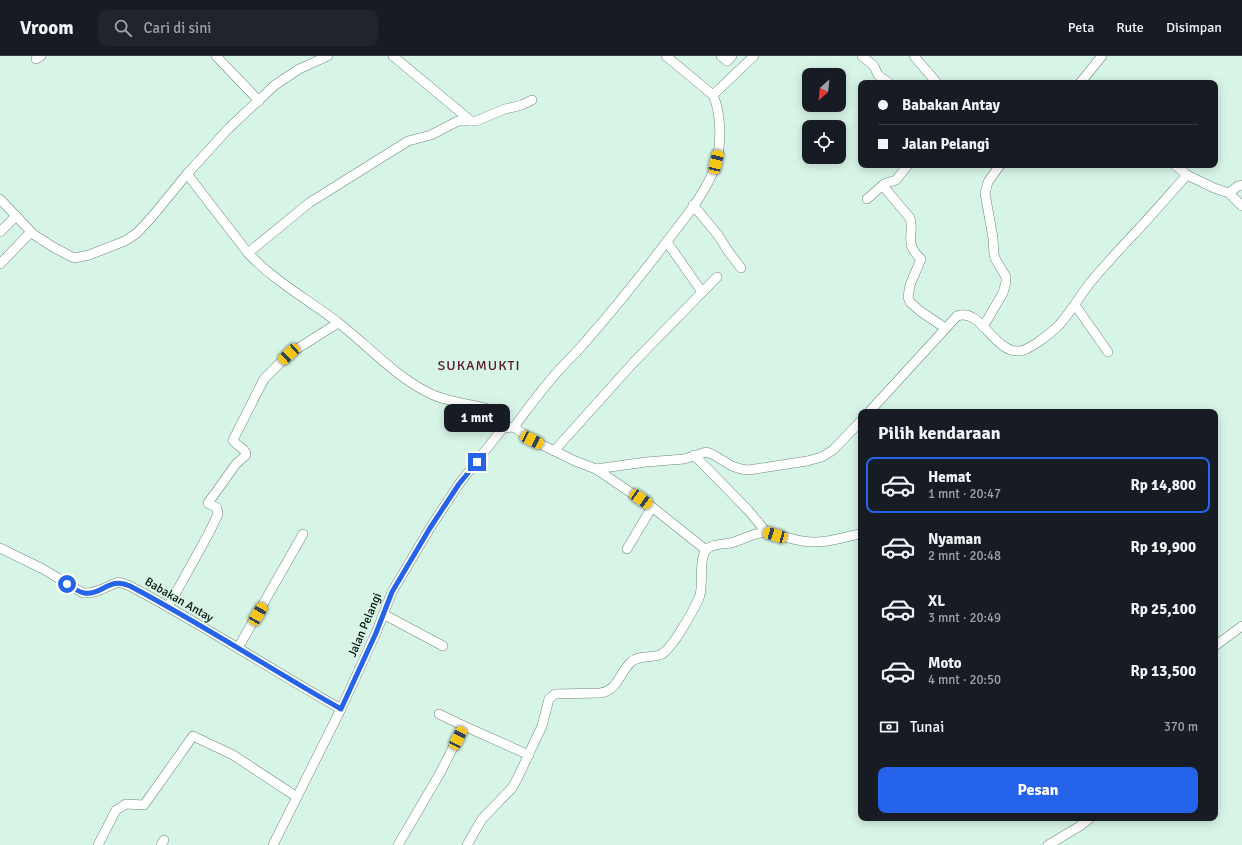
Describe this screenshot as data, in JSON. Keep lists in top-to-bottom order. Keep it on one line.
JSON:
{"streets":{"street":["Babakan Antay","Jalan Pelangi"]},"crossings":[["Babakan Antay","Jalan Pelangi"]],"districts":["SUKAMUKTI"],"north":"bottom left","page":{"header":"Vroom","search":"Cari di sini","nav":["Peta","Rute","Disimpan"],"banner":["Babakan Antay","Jalan Pelangi"],"bubble":"1 mnt","heading":"Pilih kendaraan","list":[{"name":"Hemat","note":"1 mnt · 20:47","value":"Rp 14,800"},{"name":"Nyaman","note":"2 mnt · 20:48","value":"Rp 19,900"},{"name":"XL","note":"3 mnt · 20:49","value":"Rp 25,100"},{"name":"Moto","note":"4 mnt · 20:50","value":"Rp 13,500"}],"pay":["Tunai","370 m"],"buttons":"Pesan"}}
